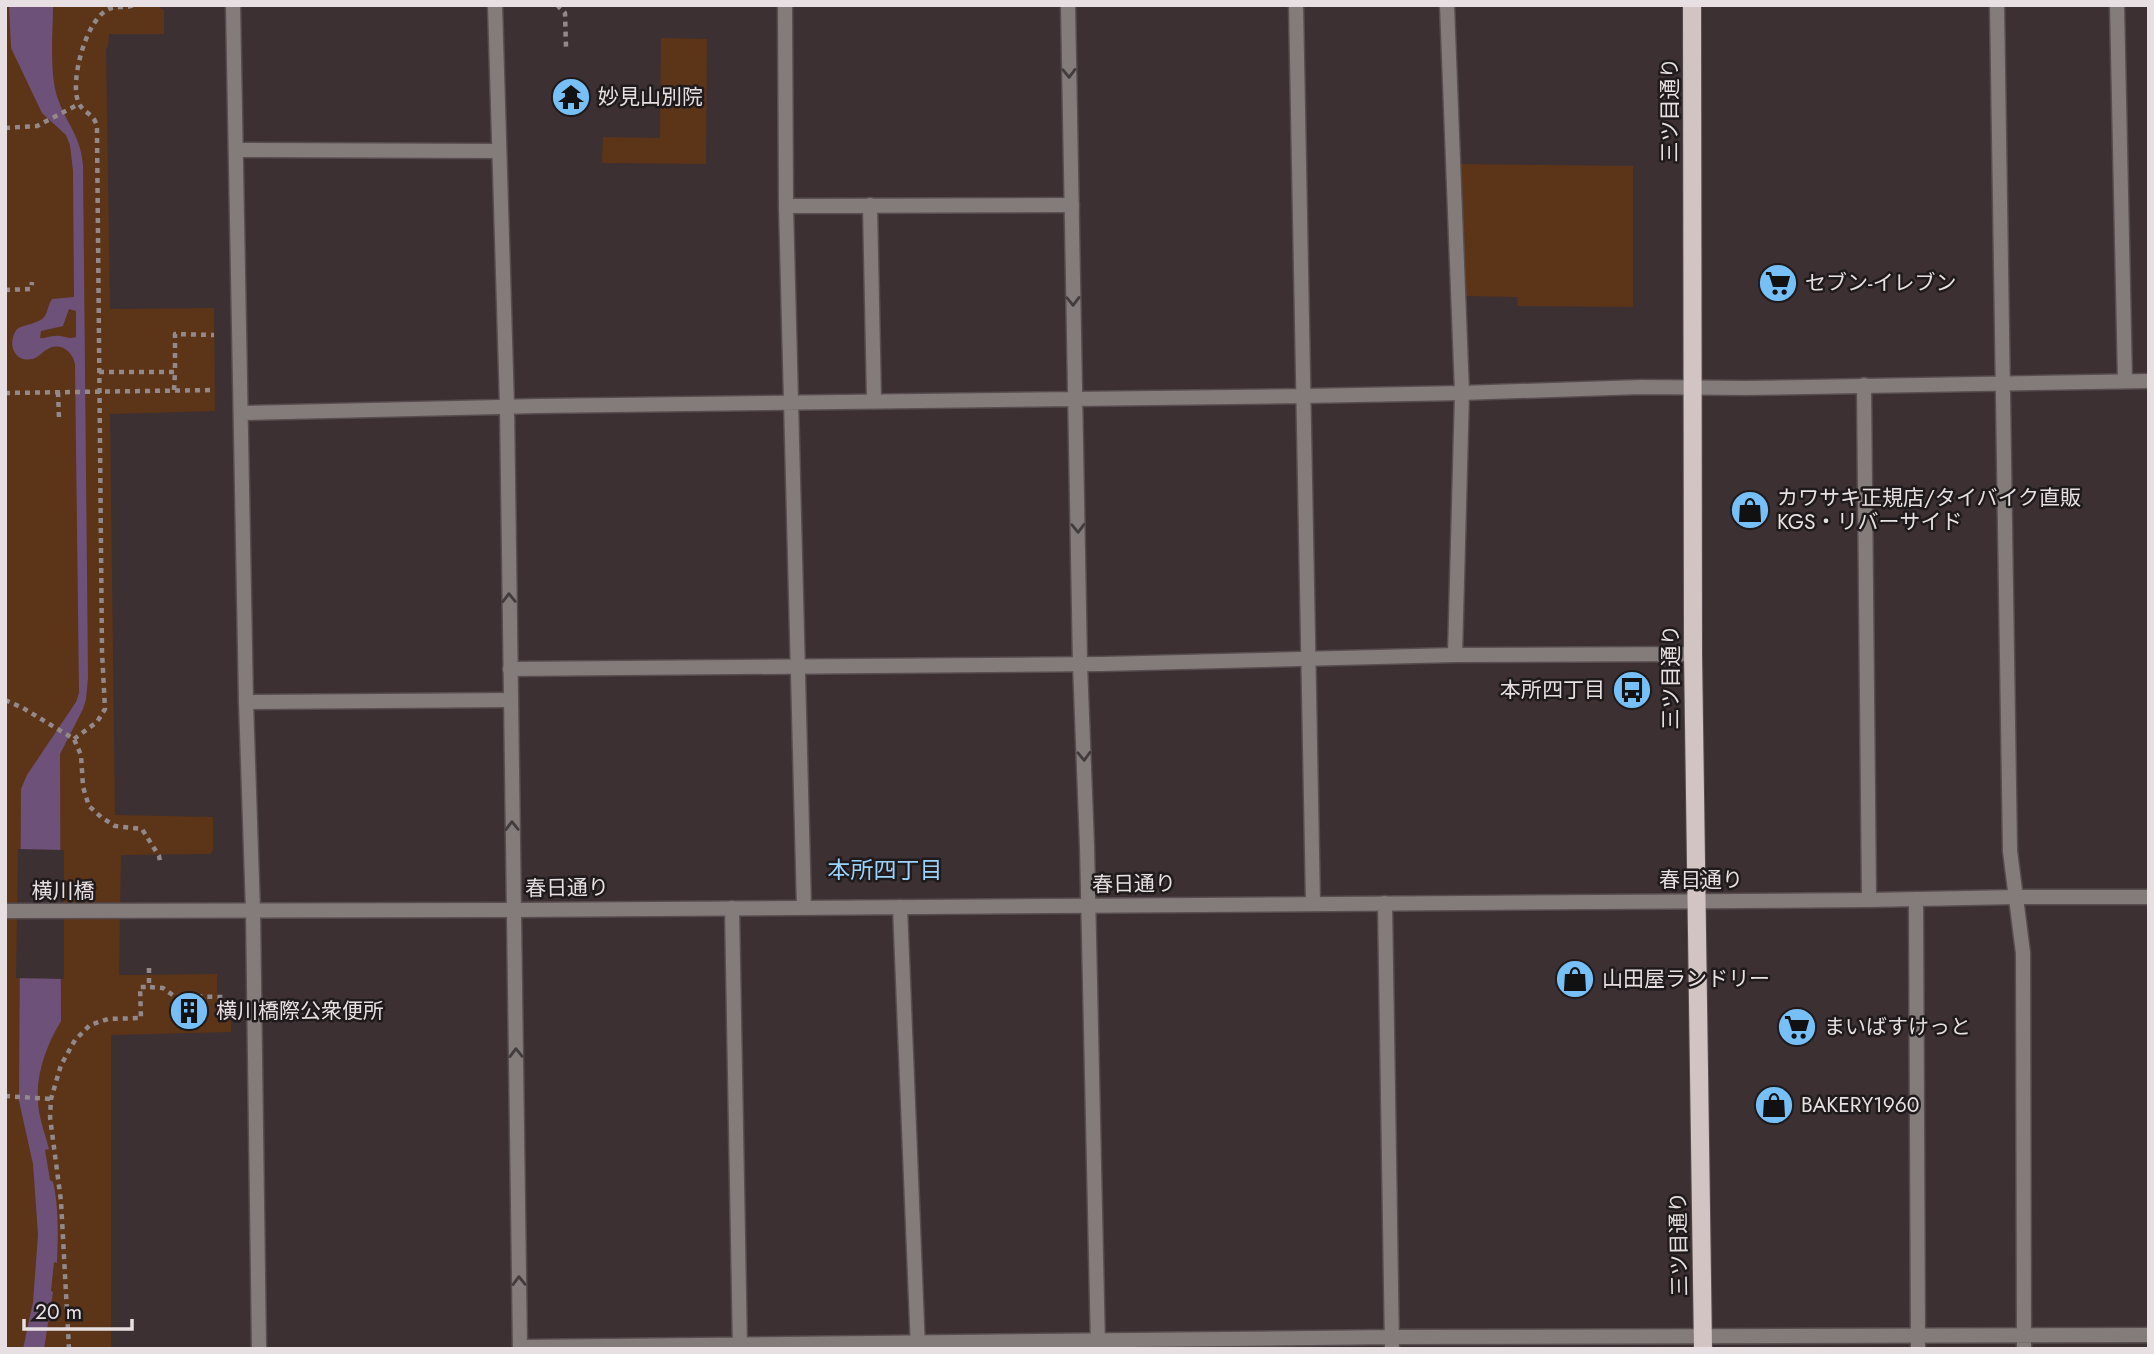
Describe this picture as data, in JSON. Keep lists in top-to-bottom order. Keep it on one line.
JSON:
{"streets":{"main road":["三ツ目通り"],"street":["春日通り","横川橋"]},"crossings":[["三ツ目通り","春日通り"],["春日通り","横川橋"]],"districts":["本所四丁目"],"places":{"temple":["妙見山別院"],"supermarket":["セブン-イレブン","まいばすけっと"],"shop":["カワサキ正規店/タイバイク直販 KGS・リバーサイド","山田屋ランドリー","BAKERY1960"],"bus stop":["本所四丁目"],"building":["横川橋際公衆便所"]},"scale_bar":"20 m"}
